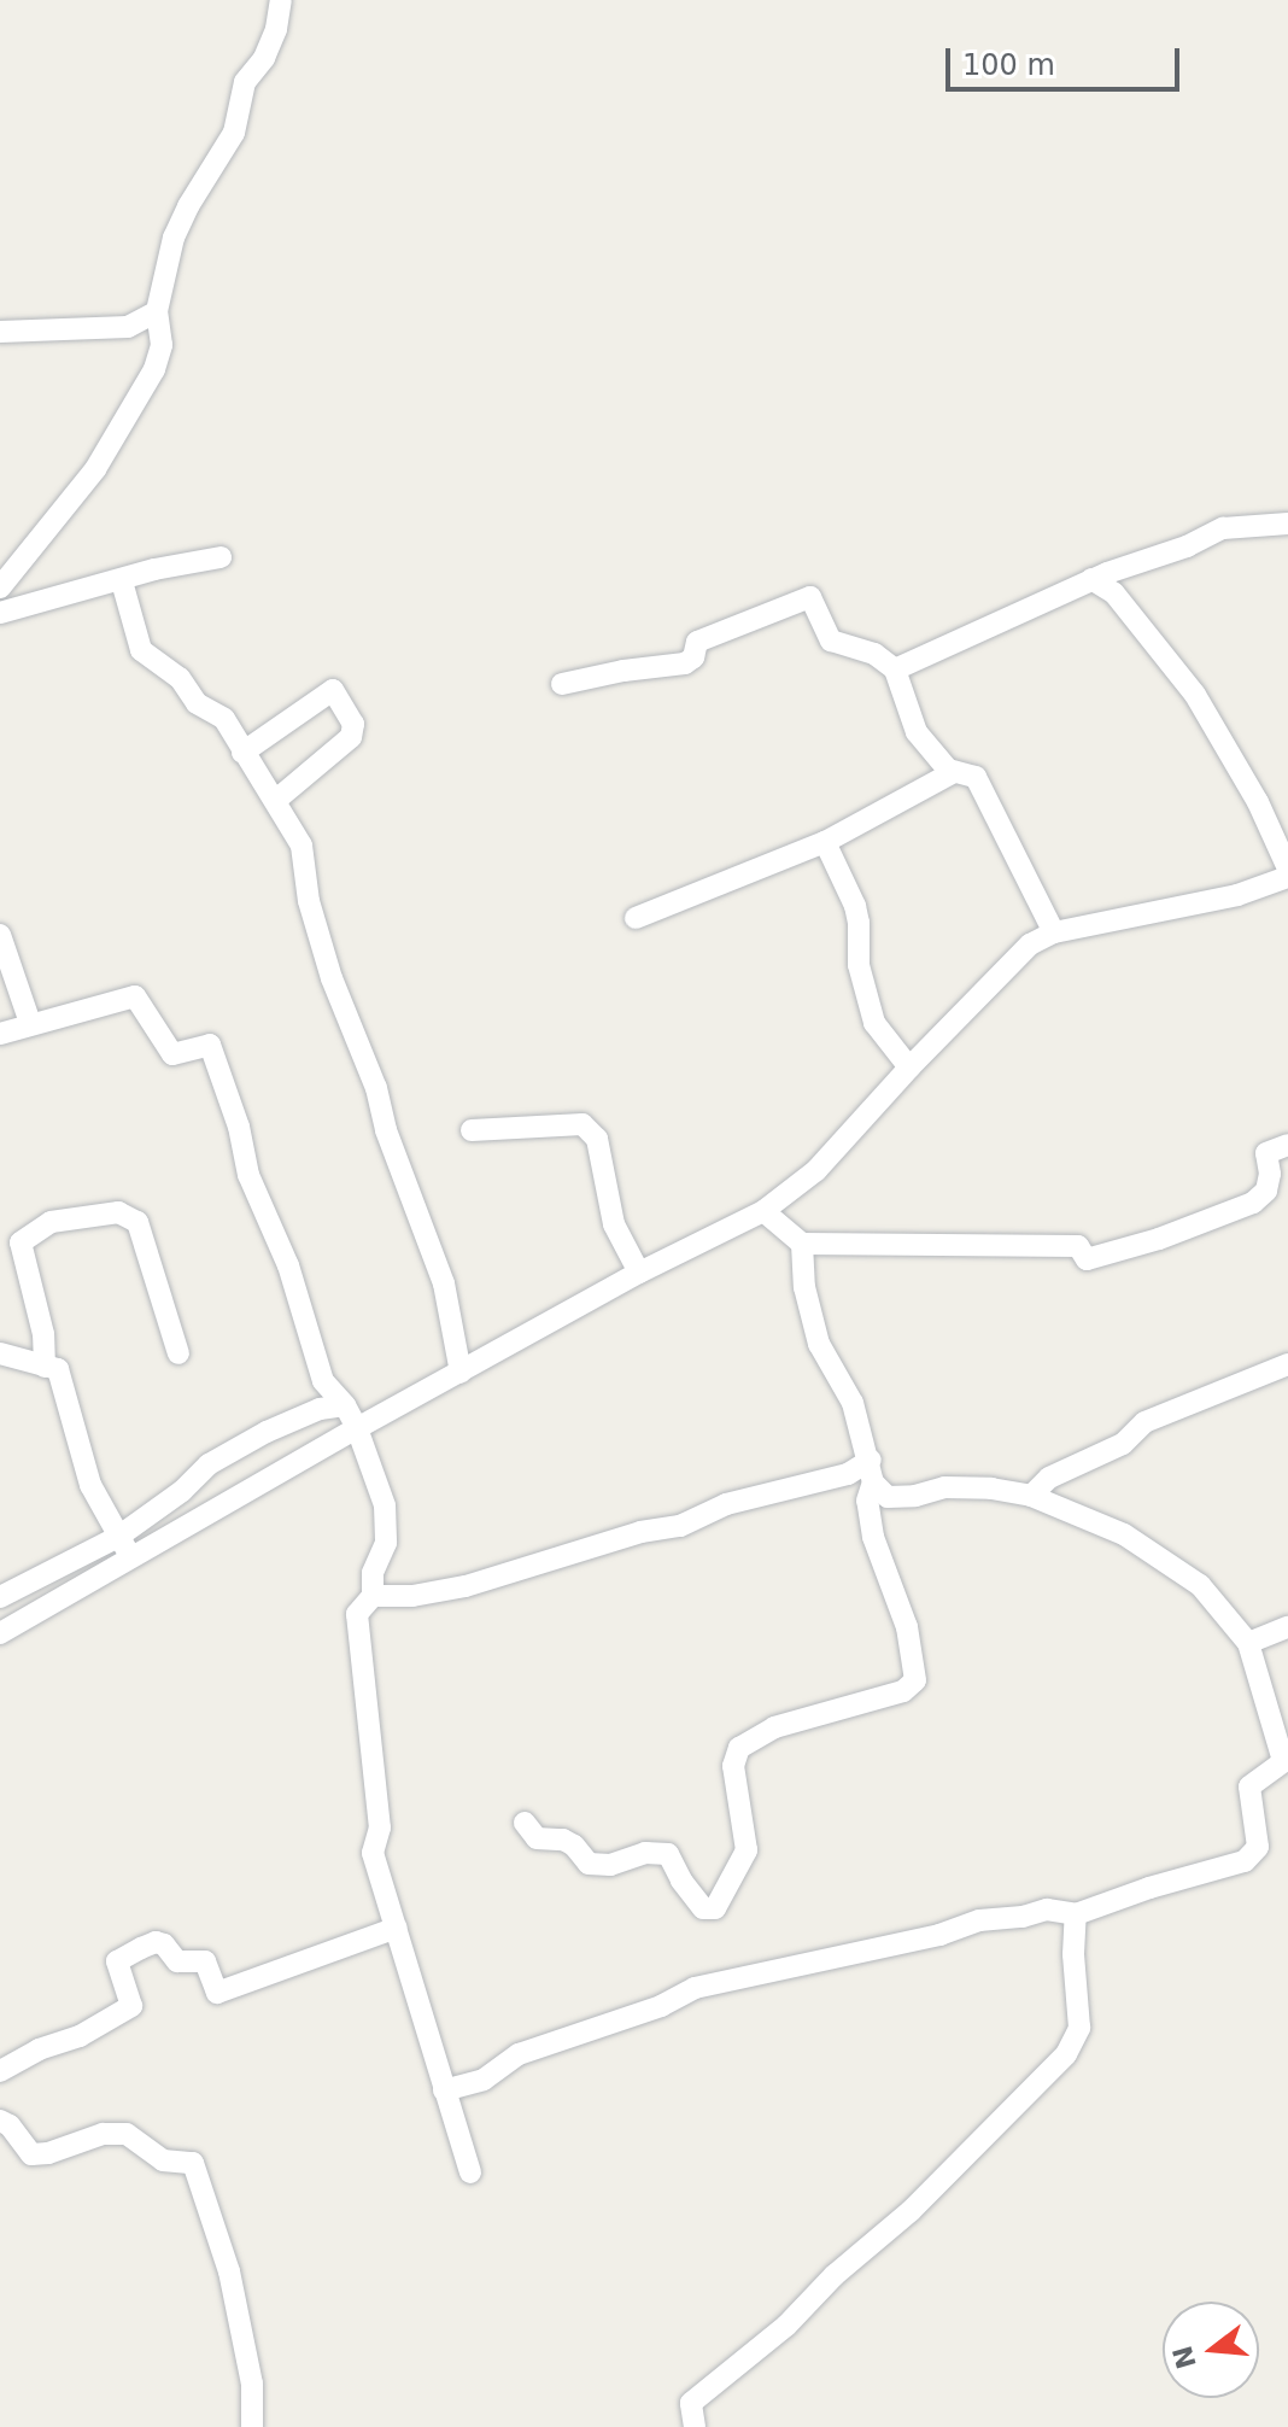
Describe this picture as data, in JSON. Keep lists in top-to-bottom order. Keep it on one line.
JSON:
{"scale_bar":"100 m","north":"left"}
